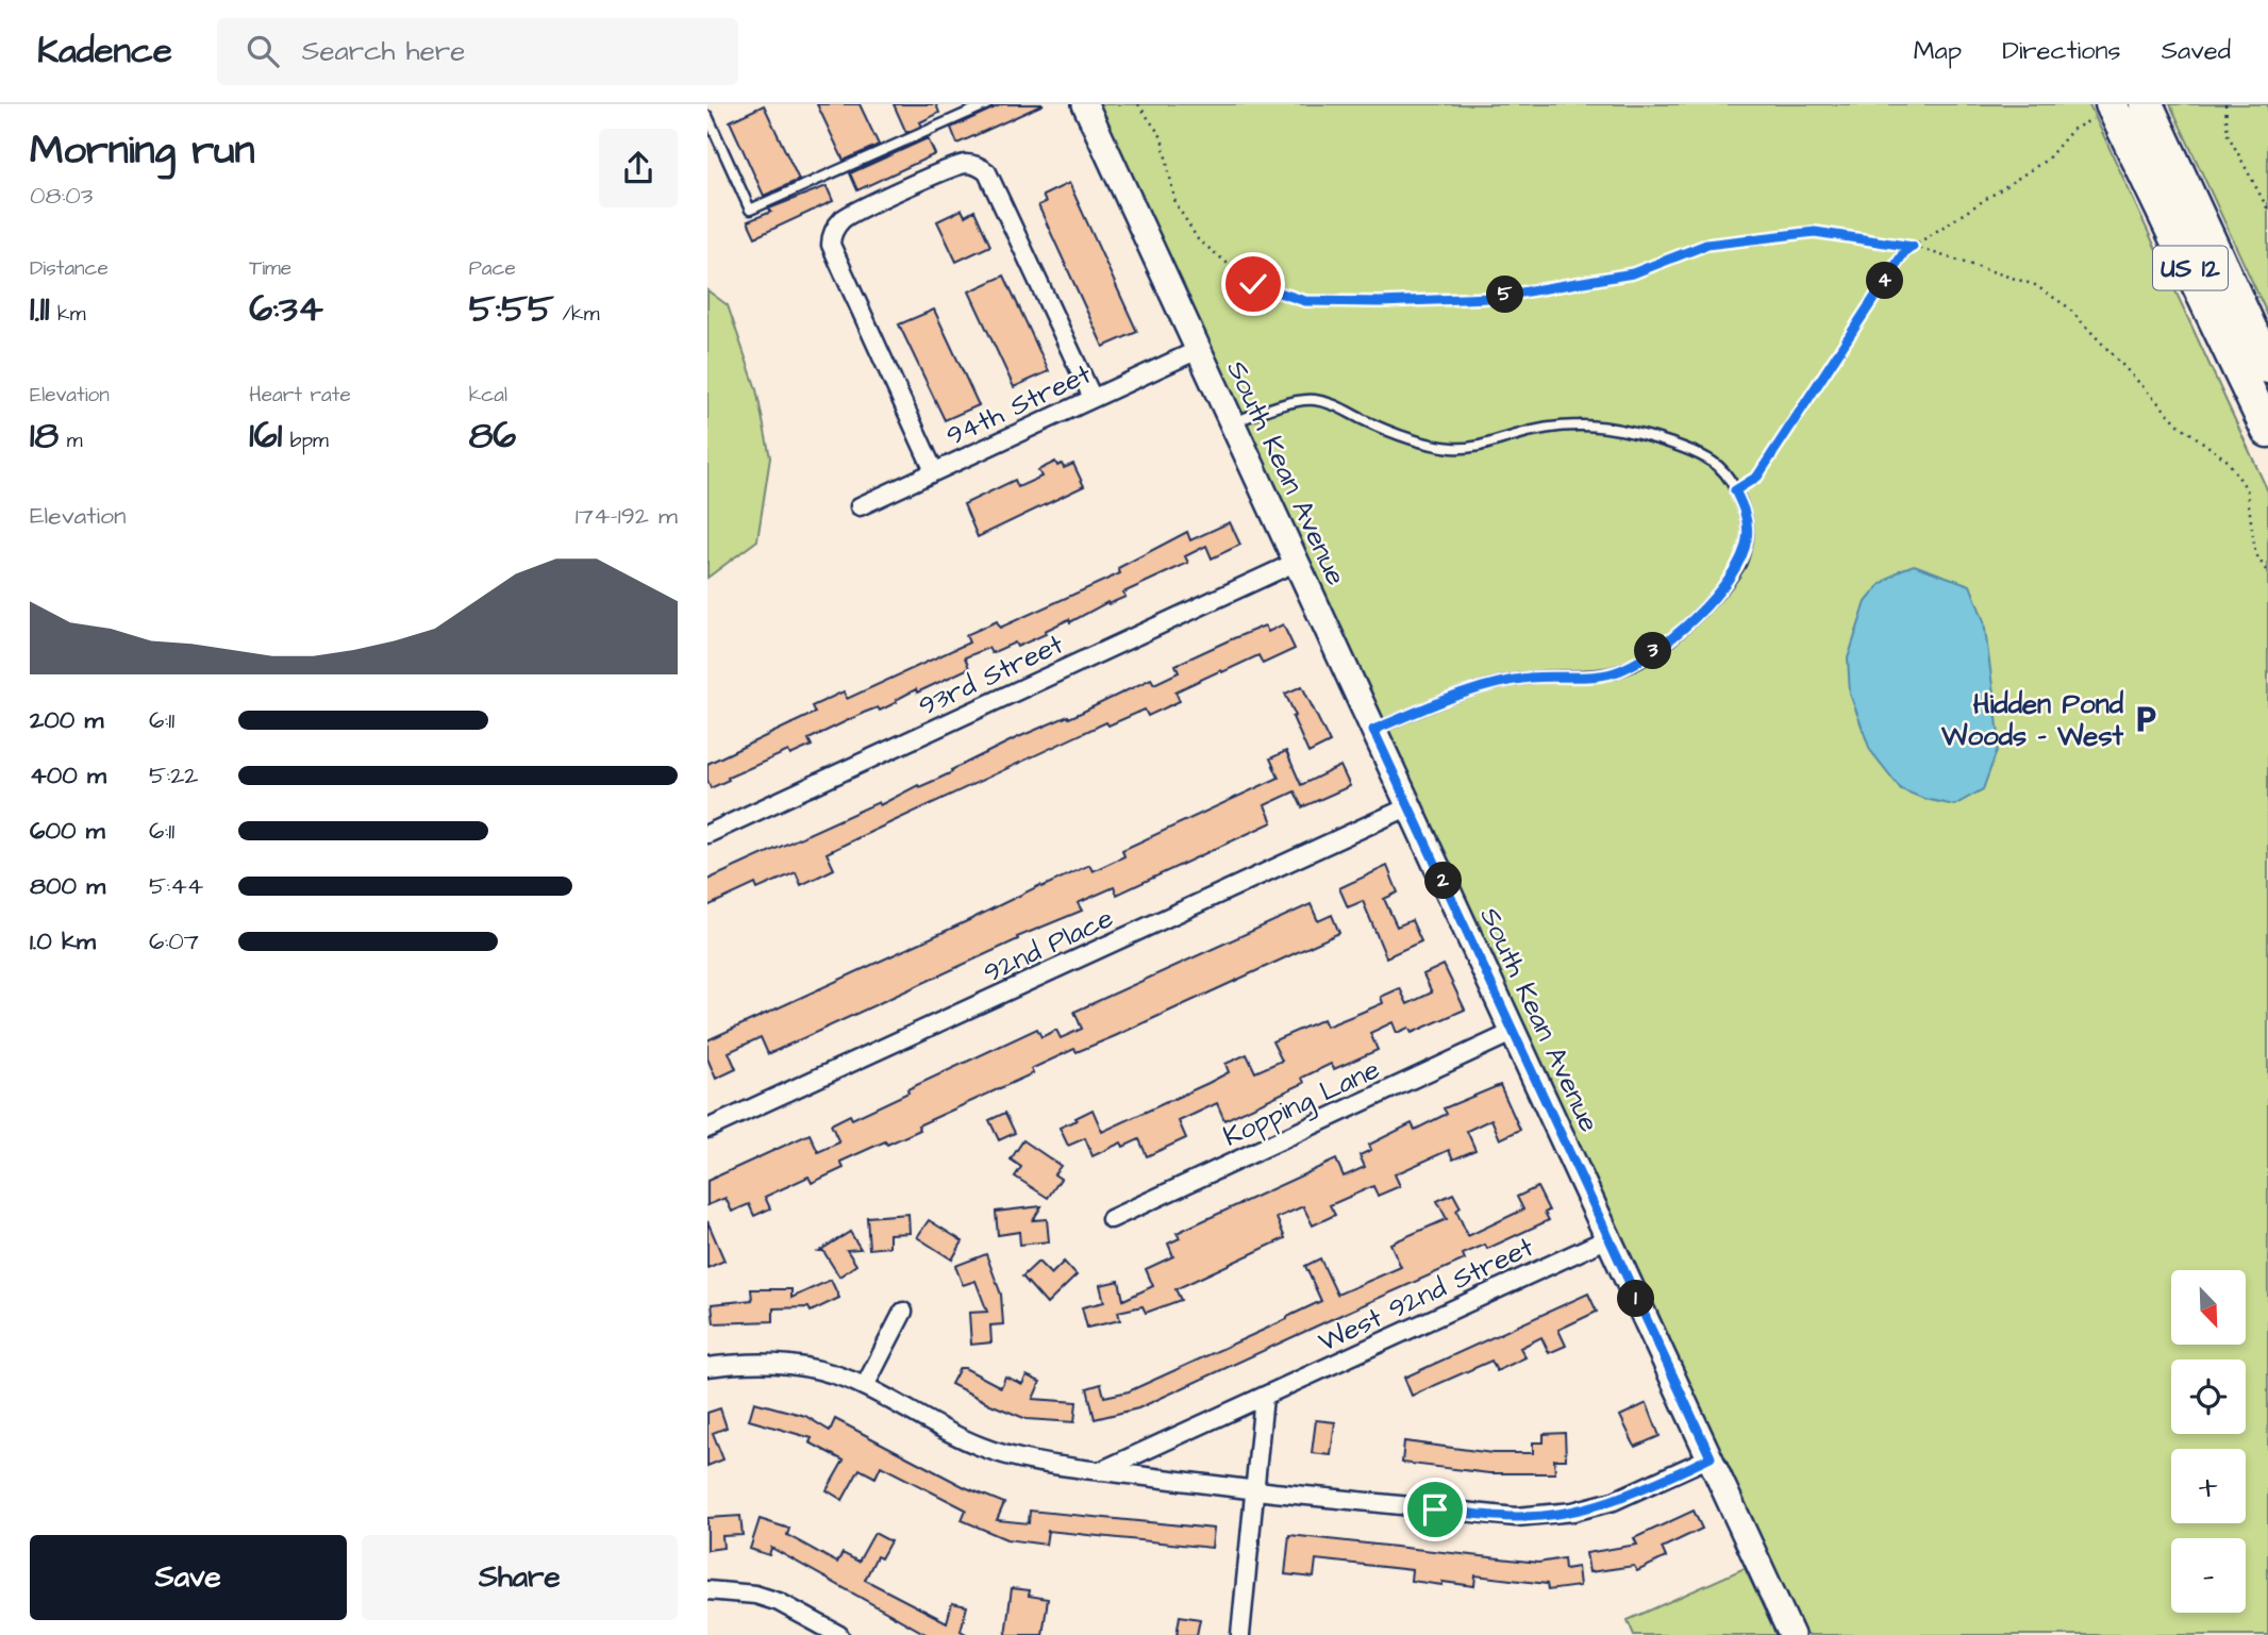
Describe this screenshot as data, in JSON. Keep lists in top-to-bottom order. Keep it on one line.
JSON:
{"streets":{"highway":["US 12"],"street":["94th Street","South Kean Avenue","93rd Street","92nd Place","Kopping Lane","West 92nd Street"]},"crossings":[["94th Street","South Kean Avenue"],["South Kean Avenue","93rd Street"],["South Kean Avenue","92nd Place"],["South Kean Avenue","Kopping Lane"],["South Kean Avenue","West 92nd Street"]],"places":{"parking":["Hidden Pond Woods - West"]},"north":"bottom right","page":{"header":"Kadence","search":"Search here","nav":["Map","Directions","Saved"],"heading":["Morning run","08:03"],"stats":[["Distance","1.11 km"],["Time","6:34"],["Pace","5:55 /km"],["Elevation","18 m"],["Heart rate","161 bpm"],["kcal","86"]],"pins":["4","5","3","2","1"],"chart":["Elevation","174–192 m"],"list":[{"name":"200 m","note":"6:11"},{"name":"400 m","note":"5:22"},{"name":"600 m","note":"6:11"},{"name":"800 m","note":"5:44"},{"name":"1.0 km","note":"6:07"}],"map_buttons":["+","−"],"buttons":["Save","Share"]}}
